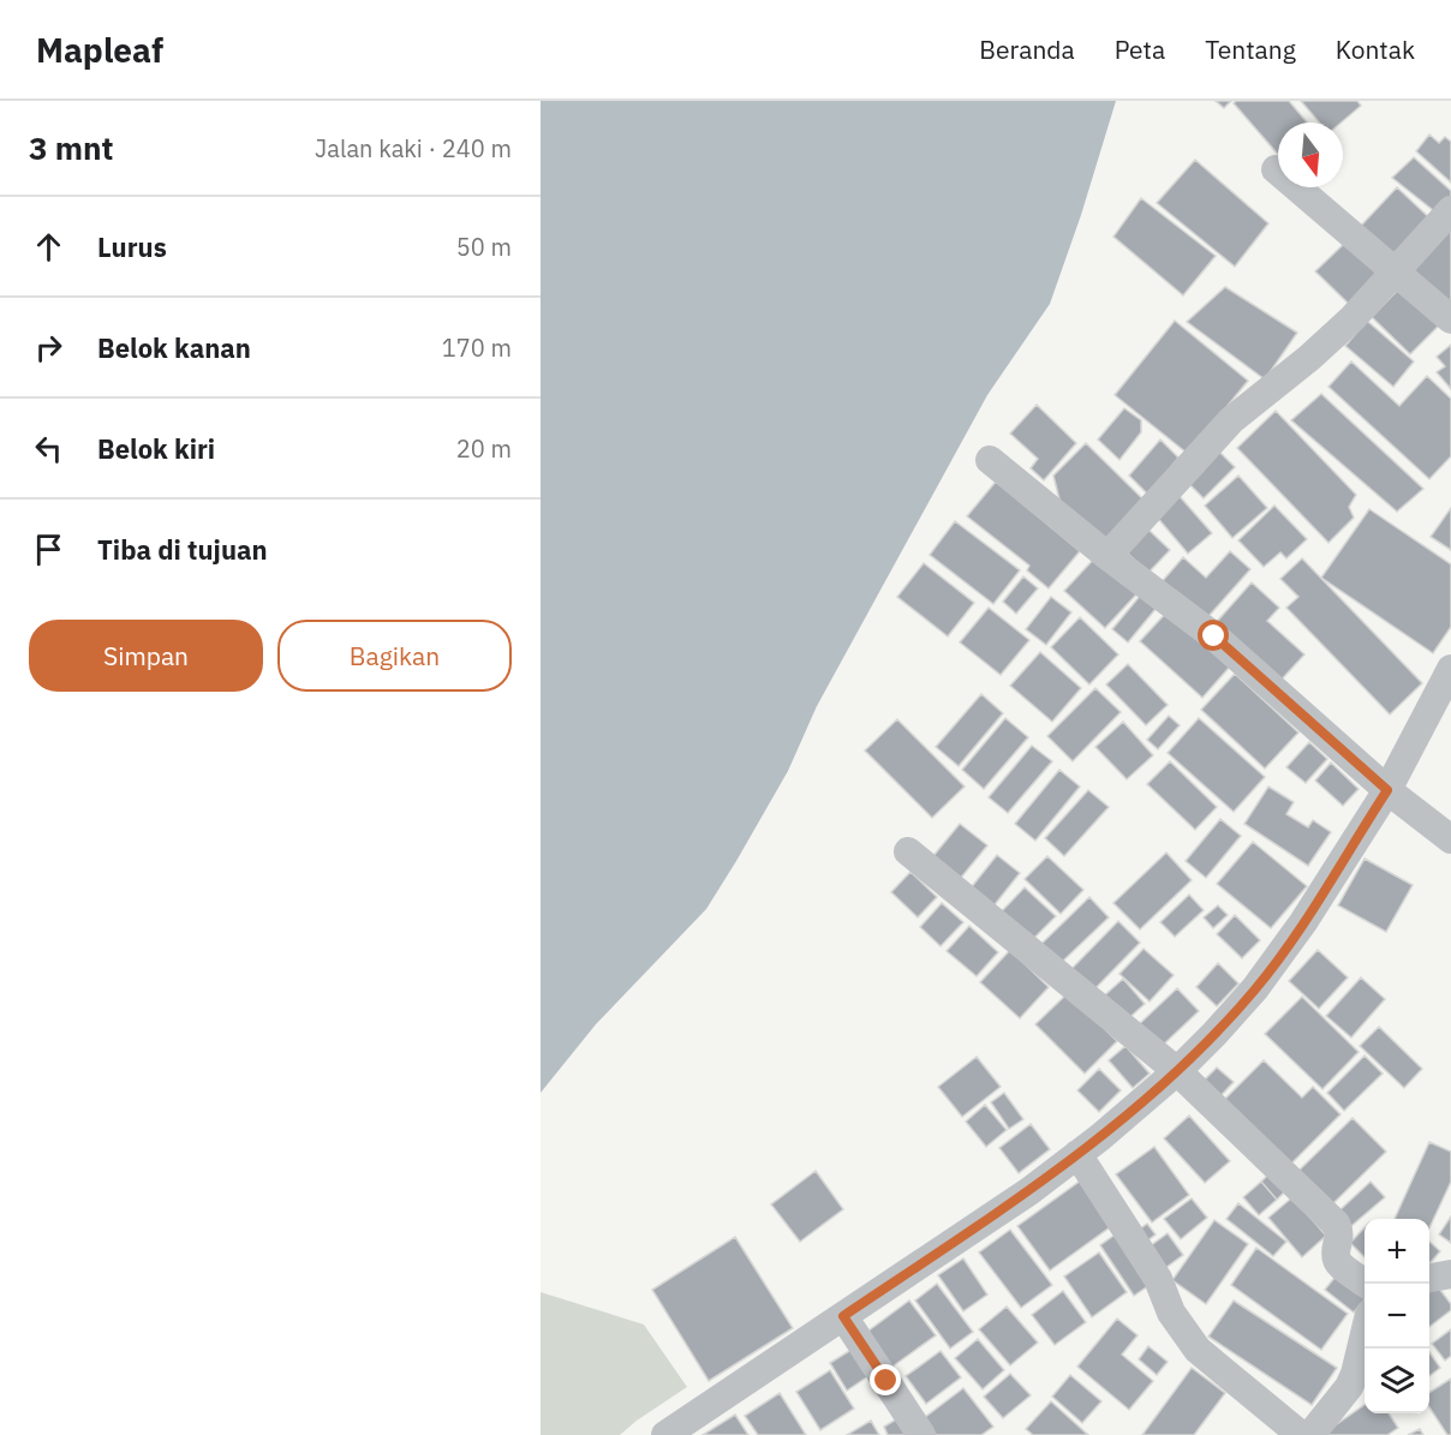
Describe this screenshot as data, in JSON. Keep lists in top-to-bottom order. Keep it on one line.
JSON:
{"north":"bottom","page":{"header":"Mapleaf","nav":["Beranda","Peta","Tentang","Kontak"],"heading":["3 mnt","Jalan kaki · 240 m"],"list":[["Lurus","50 m"],["Belok kanan","170 m"],["Belok kiri","20 m"],"Tiba di tujuan"],"buttons":["Simpan","Bagikan"],"map_buttons":["+","−"]}}
